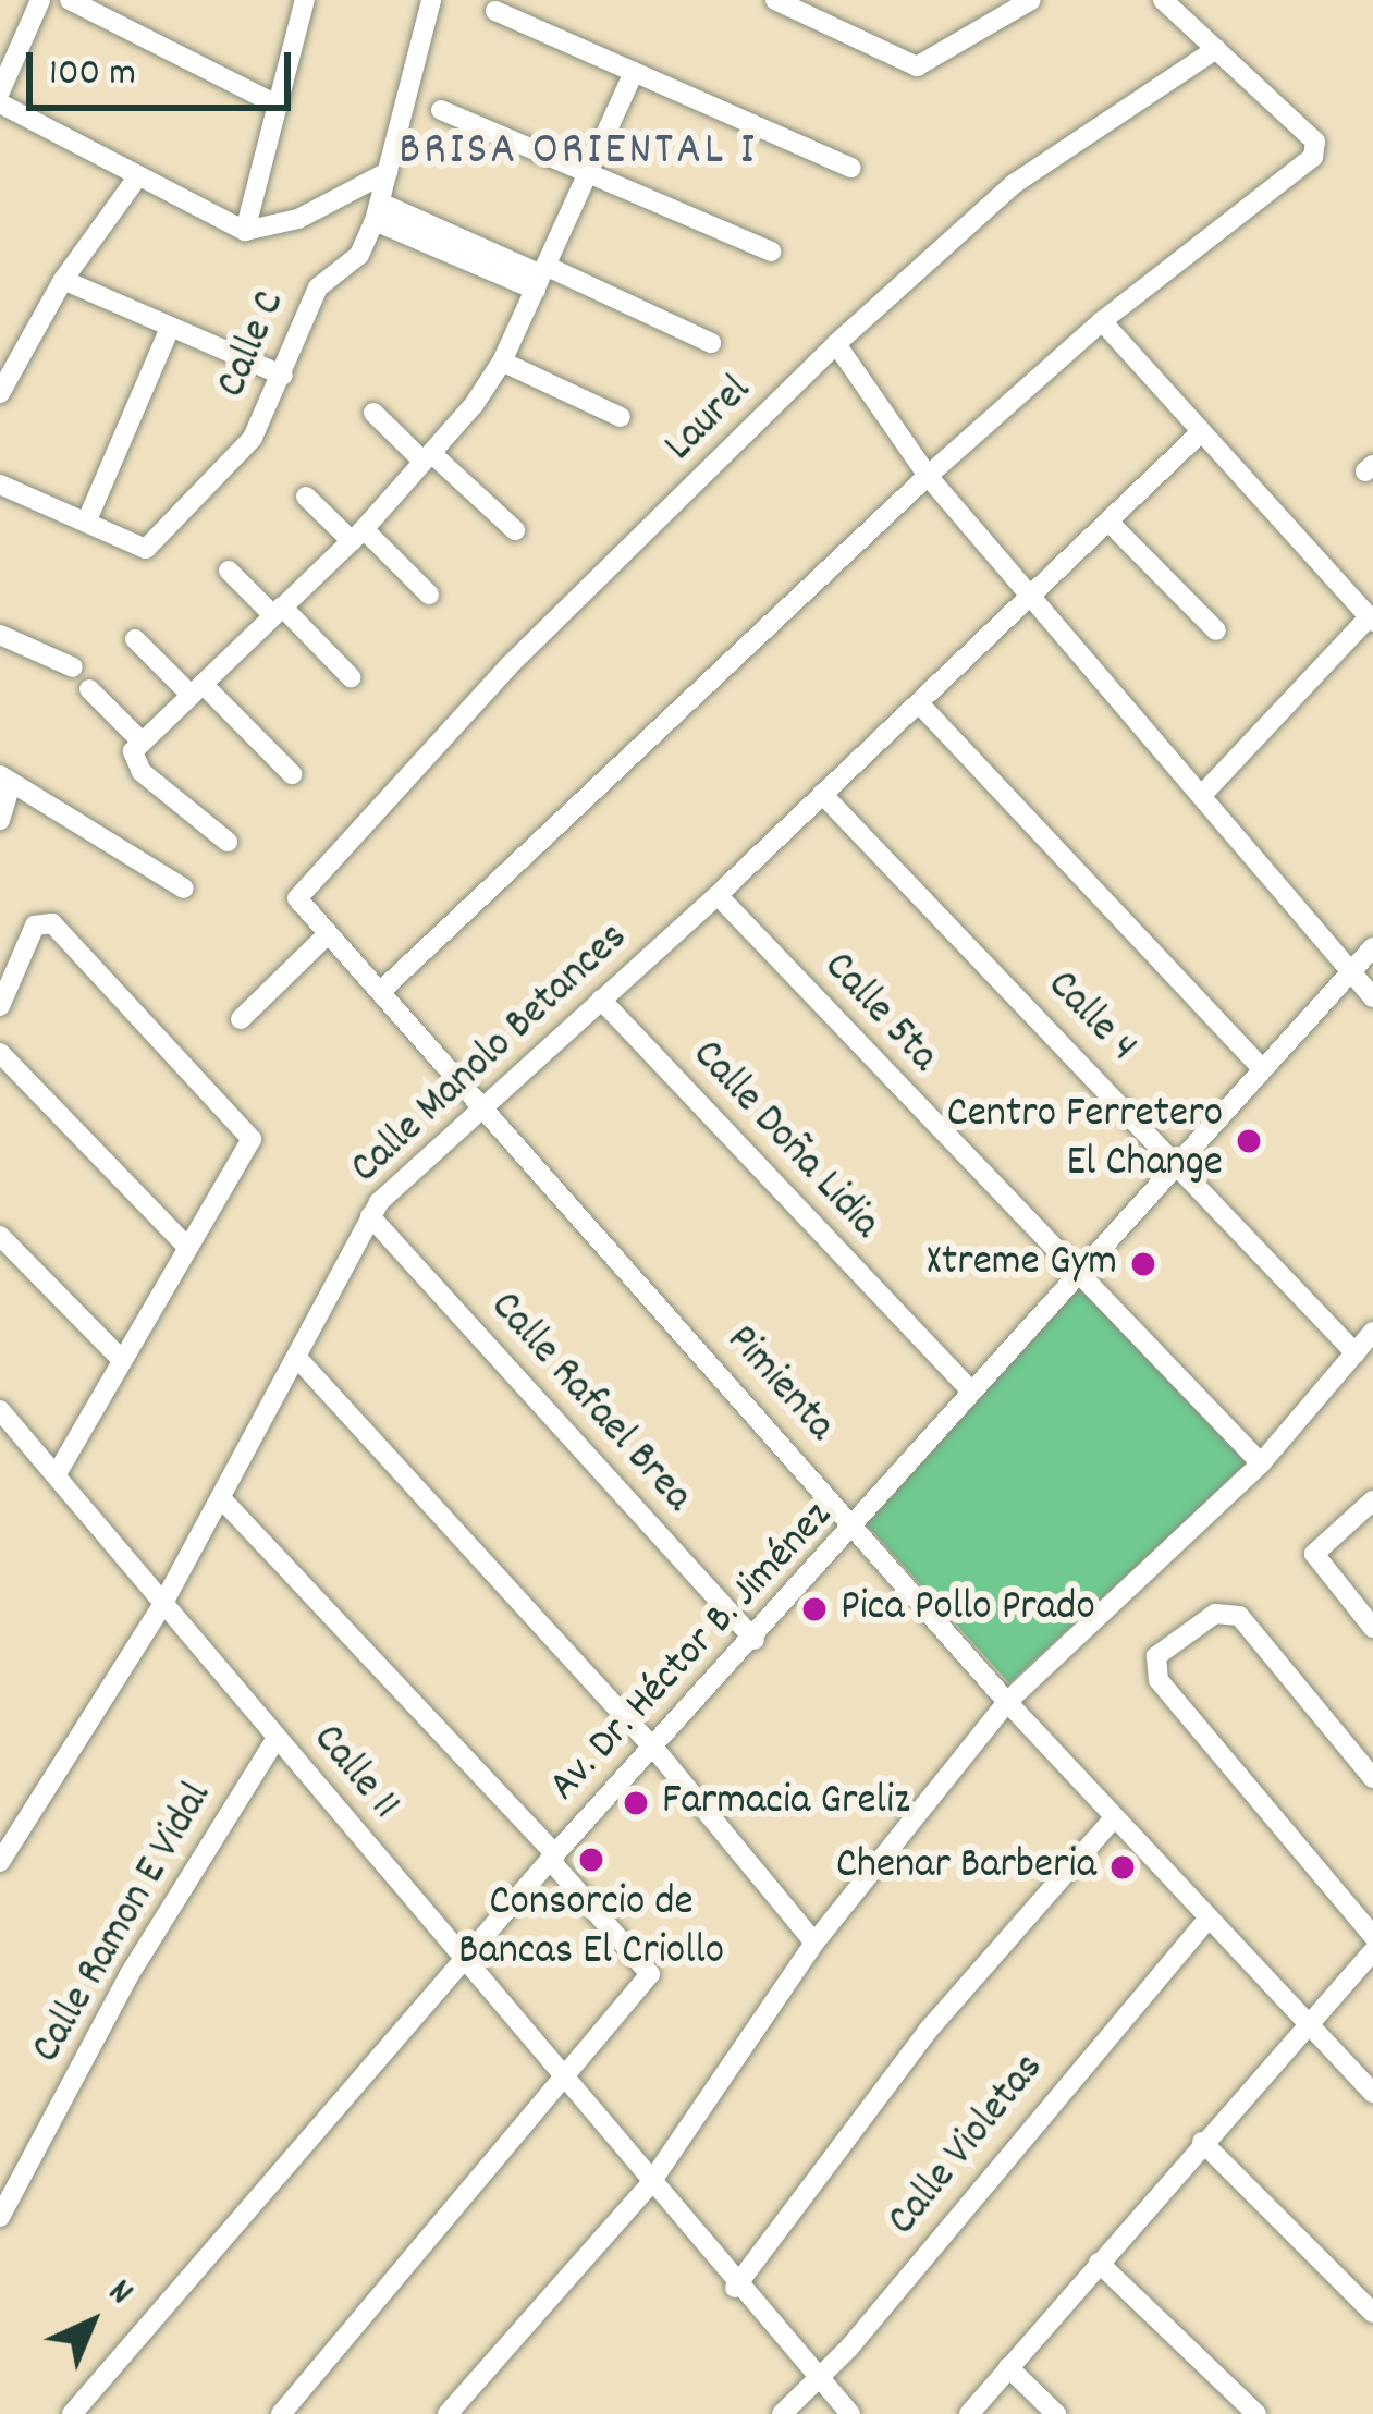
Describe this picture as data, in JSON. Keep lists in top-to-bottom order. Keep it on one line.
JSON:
{"streets":{"street":["Calle C","Laurel","Calle 5ta","Calle 4","Calle Manolo Betances","Calle Doña Lidia","Pimienta","Calle Rafael Brea","Av. Dr. Héctor B. Jiménez","Calle 11","Calle Ramon E Vidal","Calle Violetas"]},"crossings":[["Laurel","Pimienta"],["Calle 5ta","Calle Manolo Betances"],["Calle 5ta","Av. Dr. Héctor B. Jiménez"],["Calle 4","Calle Manolo Betances"],["Calle 4","Av. Dr. Héctor B. Jiménez"],["Calle Manolo Betances","Calle Doña Lidia"],["Calle Manolo Betances","Pimienta"],["Calle Manolo Betances","Calle Rafael Brea"],["Calle Manolo Betances","Calle 11"],["Calle Doña Lidia","Av. Dr. Héctor B. Jiménez"],["Pimienta","Av. Dr. Héctor B. Jiménez"],["Pimienta","Calle Violetas"],["Calle Rafael Brea","Av. Dr. Héctor B. Jiménez"],["Av. Dr. Héctor B. Jiménez","Calle 11"],["Calle 11","Calle Ramon E Vidal"],["Calle 11","Calle Violetas"]],"districts":["BRISA ORIENTAL I"],"places":["Centro Ferretero El Change","Xtreme Gym","Pica Pollo Prado","Farmacia Greliz","Consorcio de Bancas El Criollo","Chenar Barberia"],"scale_bar":"100 m","north":"top right"}
